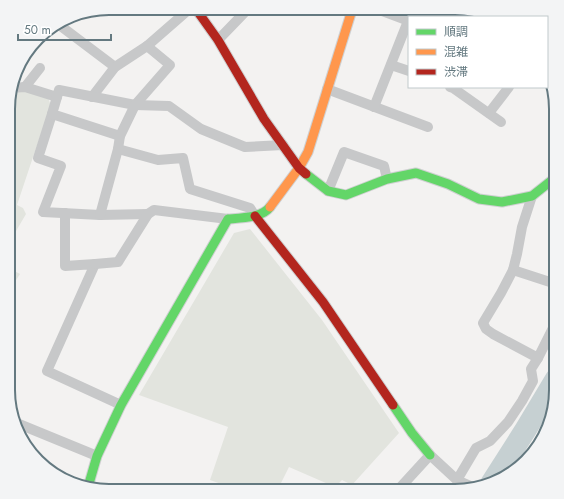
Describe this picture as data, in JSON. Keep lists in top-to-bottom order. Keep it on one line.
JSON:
{"legend":["順調","混雑","渋滞"],"scale_bar":"50 m"}
